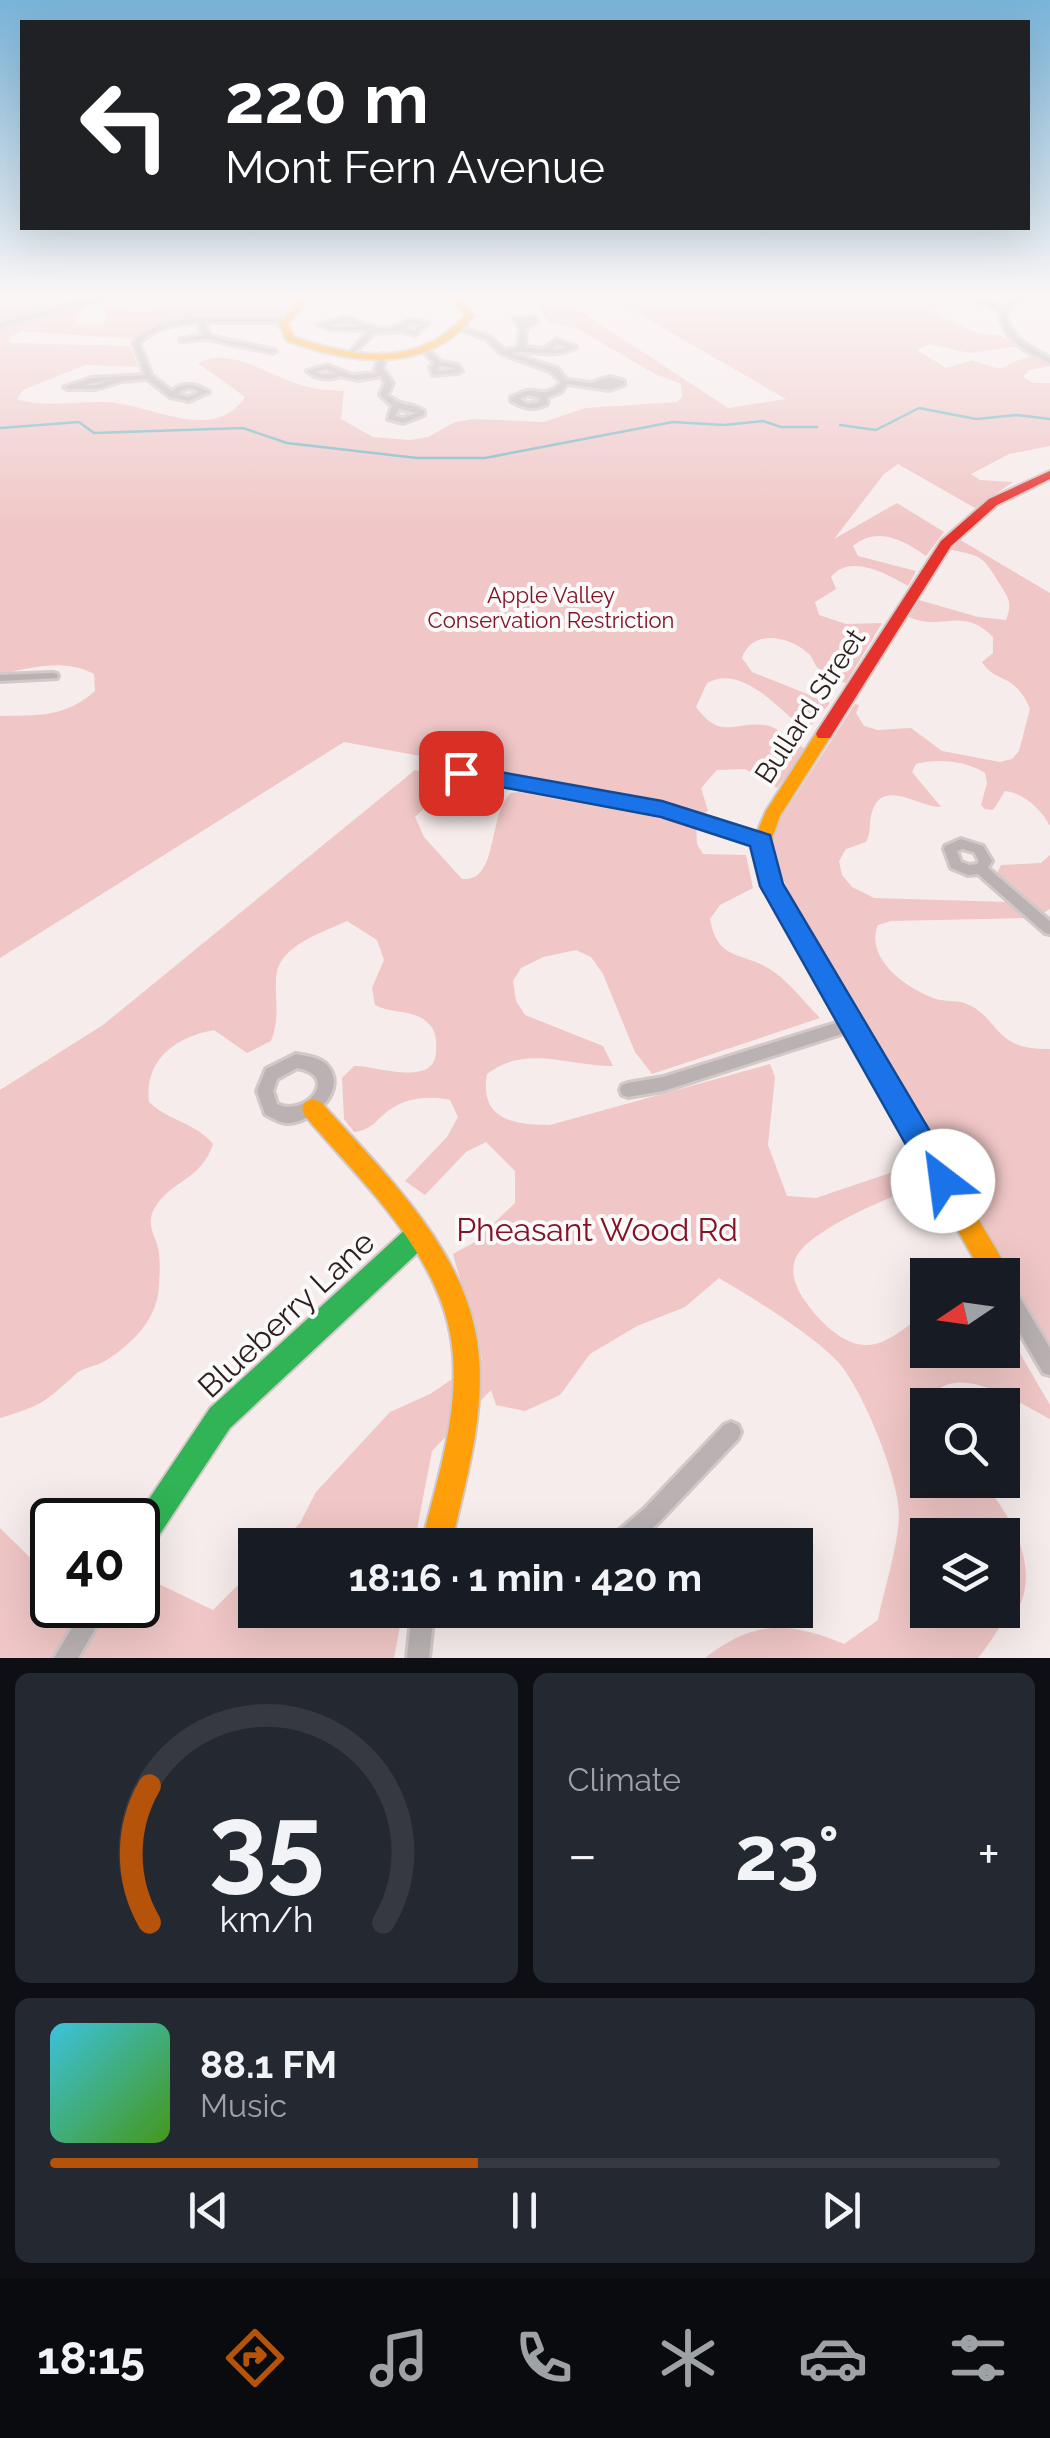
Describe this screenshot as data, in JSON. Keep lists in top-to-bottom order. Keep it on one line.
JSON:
{"streets":{"street":["Bullard Street","Blueberry Lane"]},"parks":["Apple Valley Conservation Restriction","Pheasant Wood Rd"],"north":"left","page":{"turn":["220 m","Mont Fern Avenue"],"limit":"40","trip":"18:16 · 1 min · 420 m","tile":"Climate","heat":["−","23°","+"],"song":["88.1 FM","Music"],"tabs":"18:15","gauge":["35","km/h"]}}
